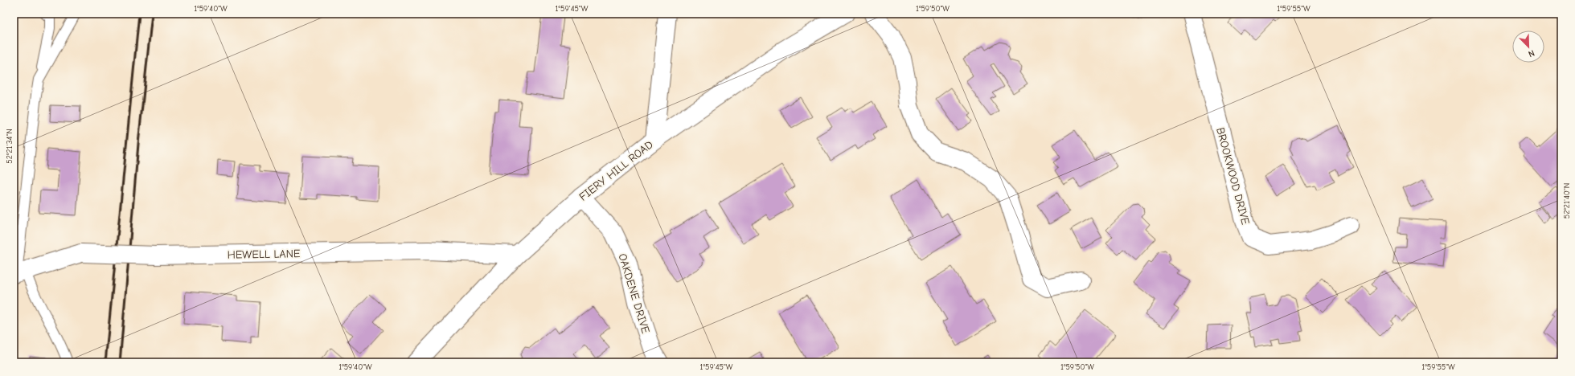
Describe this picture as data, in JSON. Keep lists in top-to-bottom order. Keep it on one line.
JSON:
{"streets":{"street":["FIERY HILL ROAD","BROOKWOOD DRIVE","HEWELL LANE","OAKDENE DRIVE"]},"crossings":[["FIERY HILL ROAD","HEWELL LANE"],["FIERY HILL ROAD","OAKDENE DRIVE"]],"north":"bottom right","coordinates":["1°59'40\"W","1°59'45\"W","1°59'50\"W","1°59'55\"W","52°21'34\"N","52°21'40\"N"]}
